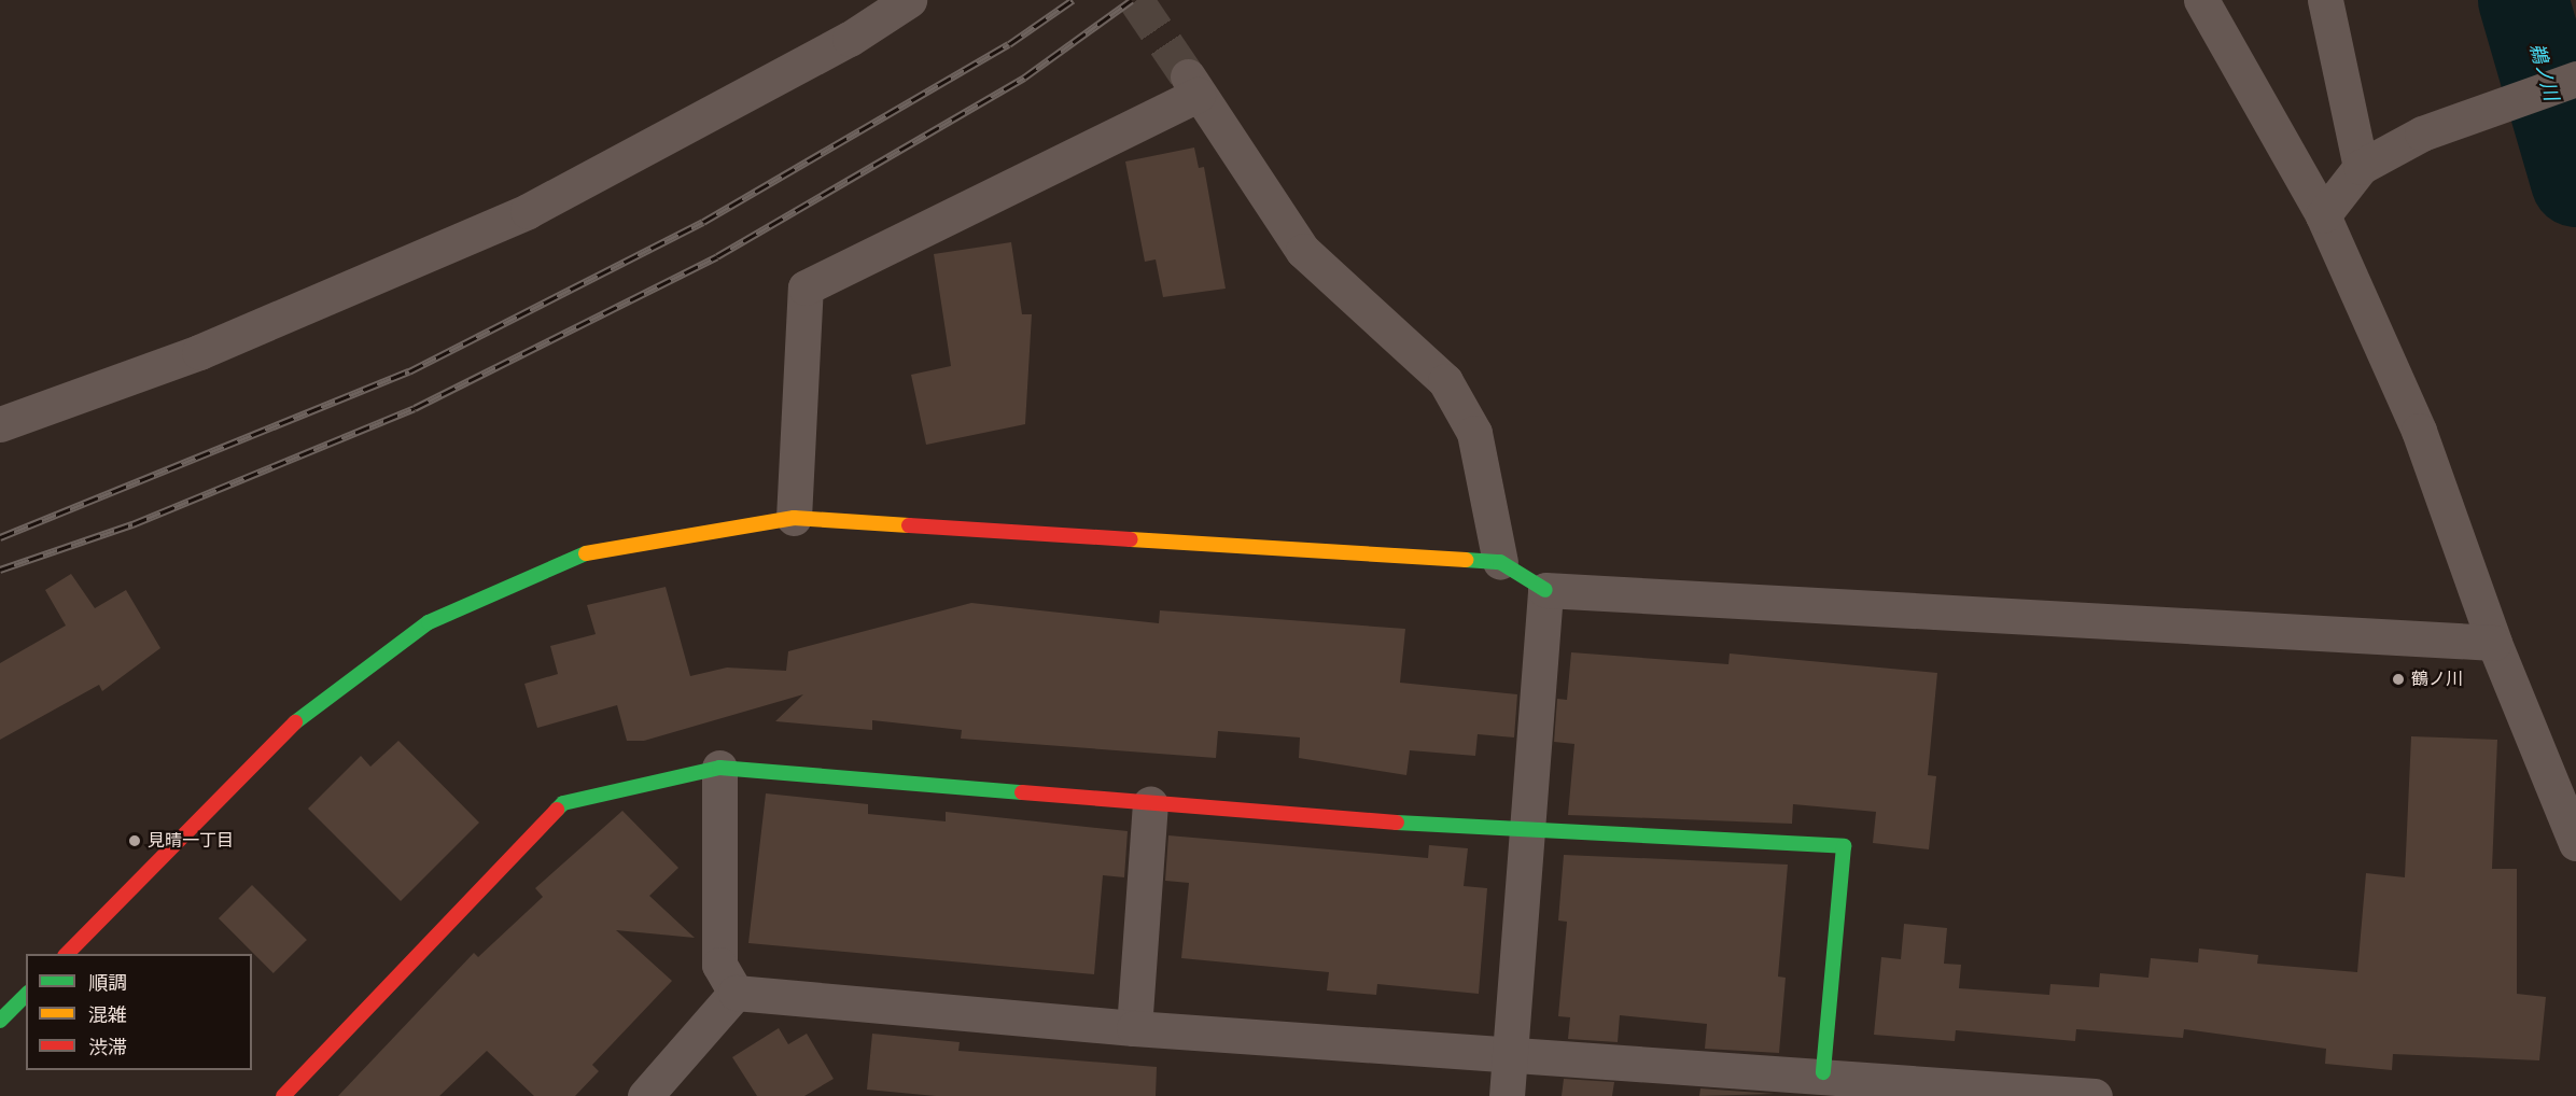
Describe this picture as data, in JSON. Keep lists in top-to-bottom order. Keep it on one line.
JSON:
{"water":["鵜ノ川"],"places":["鶴ノ川","見晴一丁目"],"legend":["順調","混雑","渋滞"]}
